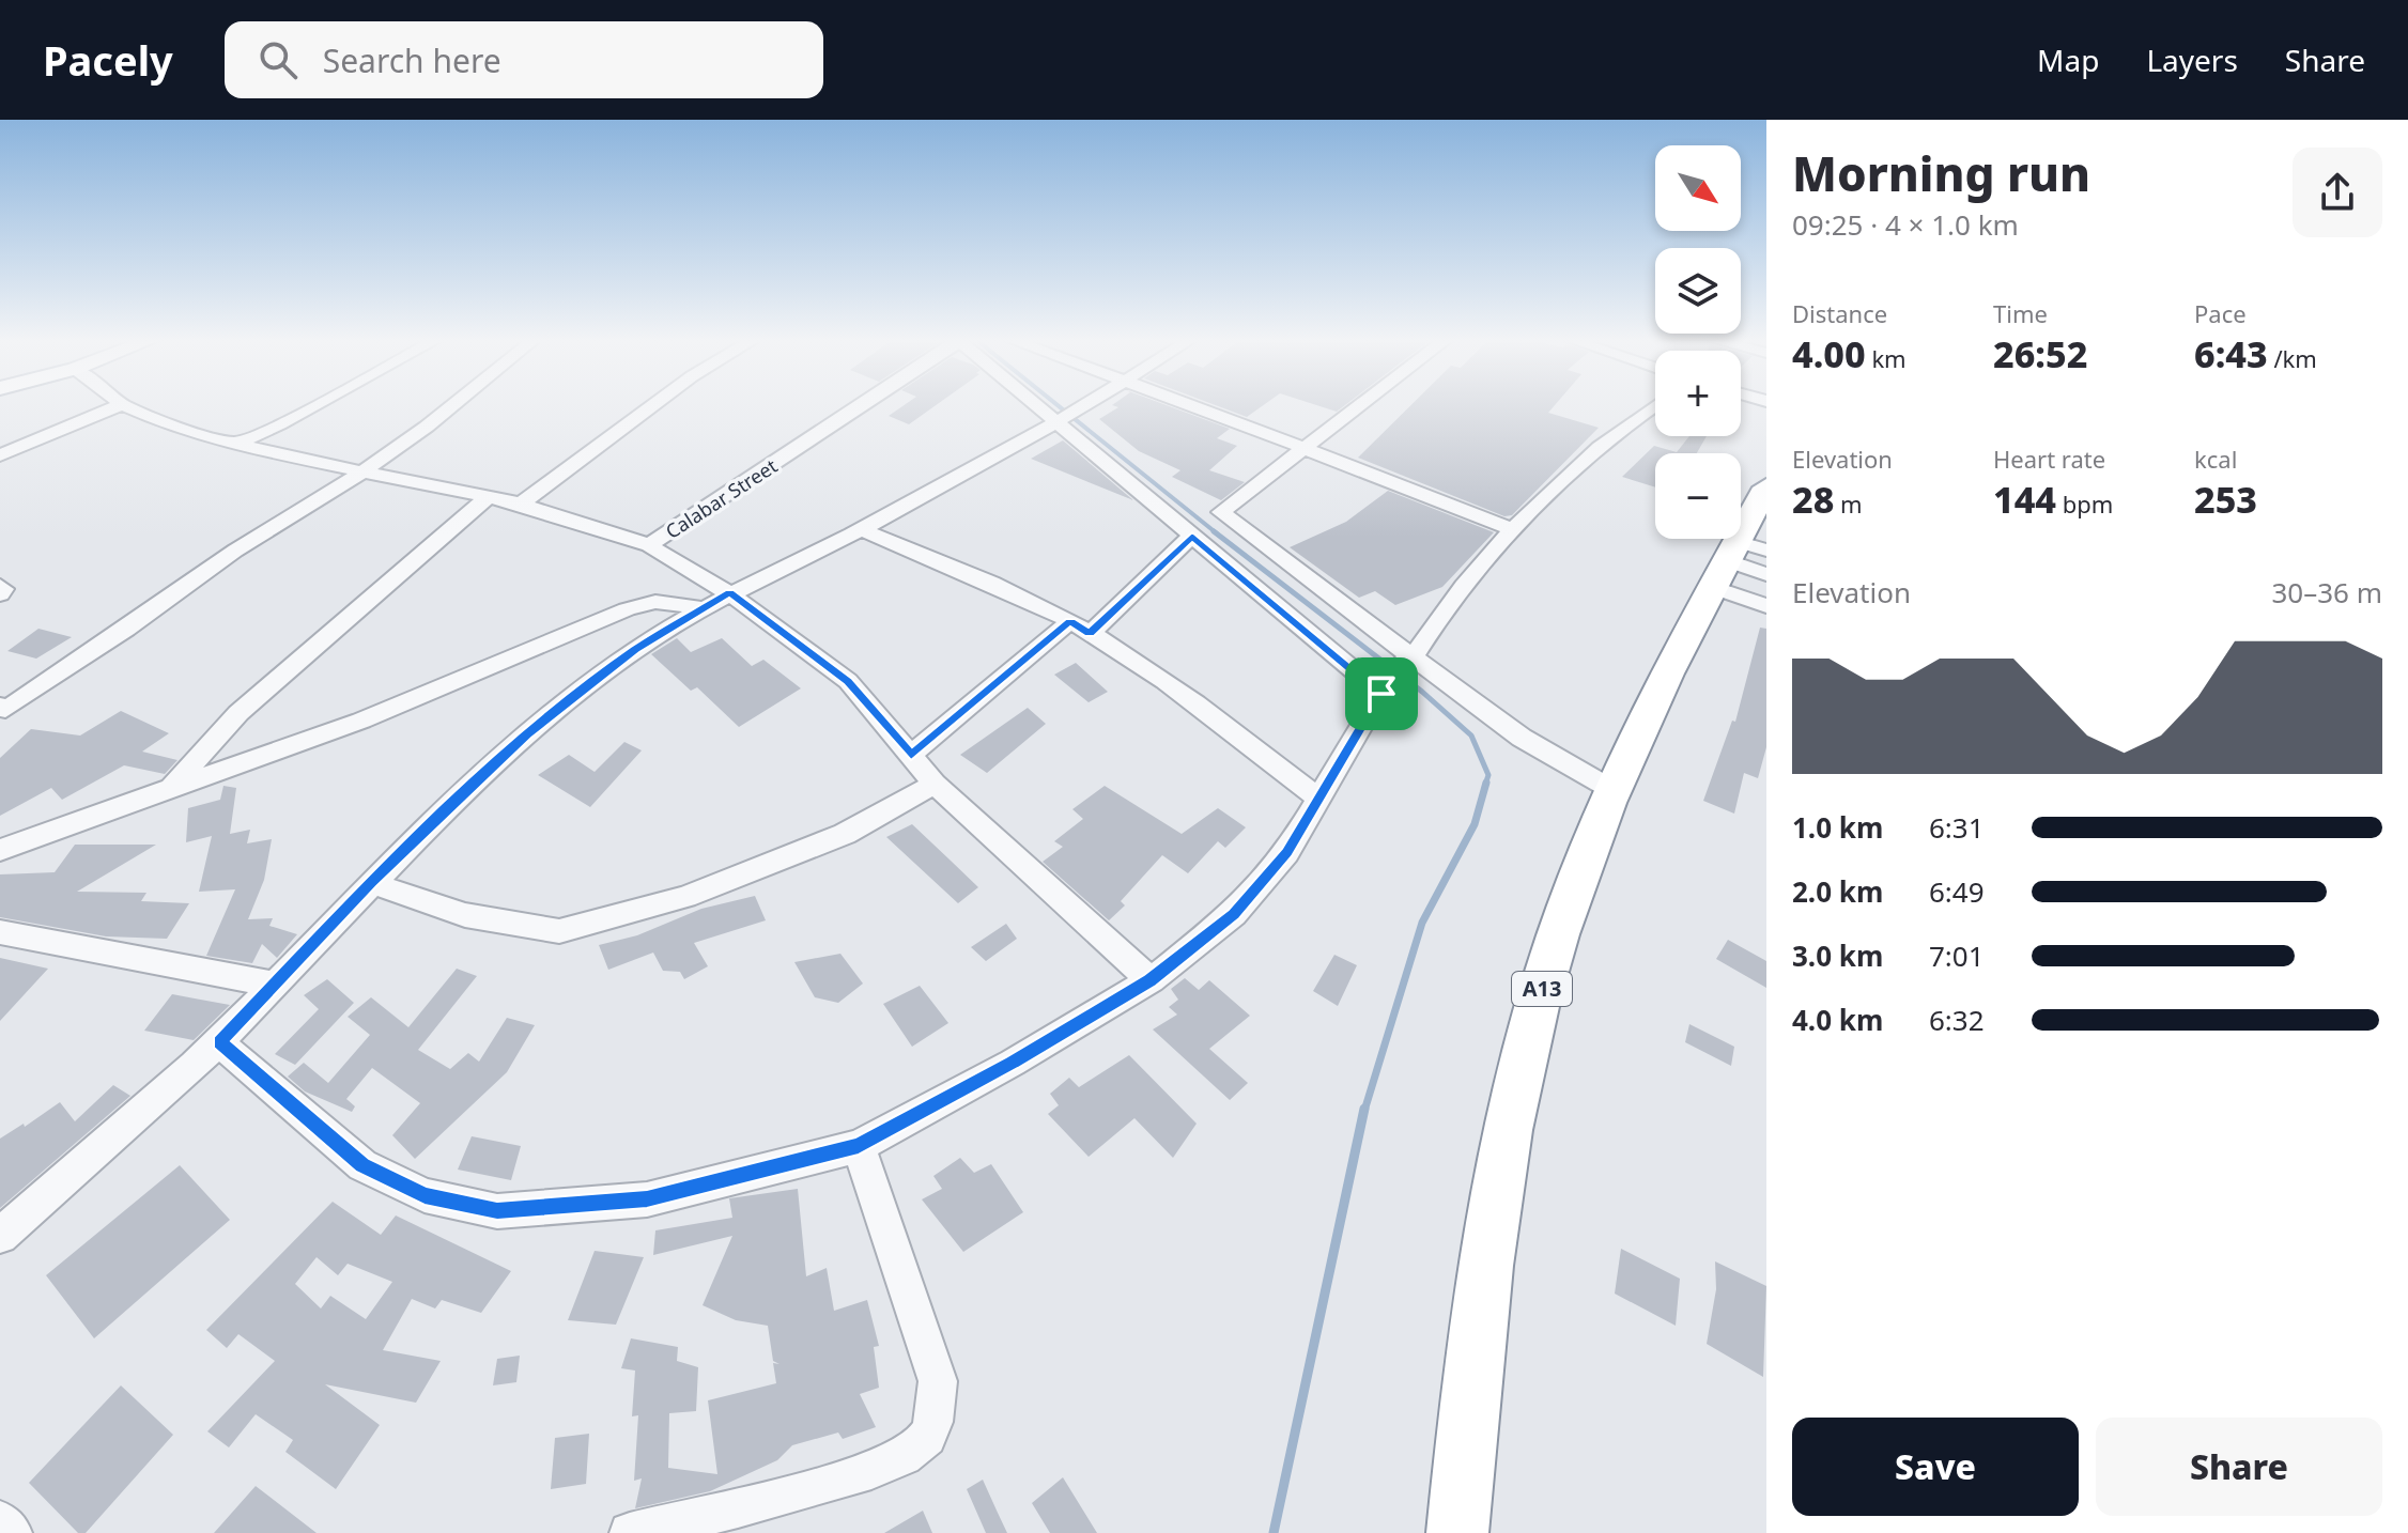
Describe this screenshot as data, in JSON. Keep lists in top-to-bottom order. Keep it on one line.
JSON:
{"streets":{"highway":["A13"],"street":["Calabar Street"]},"north":"bottom right","page":{"header":"Pacely","search":"Search here","nav":["Map","Layers","Share"],"heading":["Morning run","09:25 · 4 × 1.0 km"],"map_buttons":["+","−"],"stats":[["Distance","4.00 km"],["Time","26:52"],["Pace","6:43 /km"],["Elevation","28 m"],["Heart rate","144 bpm"],["kcal","253"]],"chart":["Elevation","30–36 m"],"list":[{"name":"1.0 km","note":"6:31"},{"name":"2.0 km","note":"6:49"},{"name":"3.0 km","note":"7:01"},{"name":"4.0 km","note":"6:32"}],"buttons":["Save","Share"]}}
